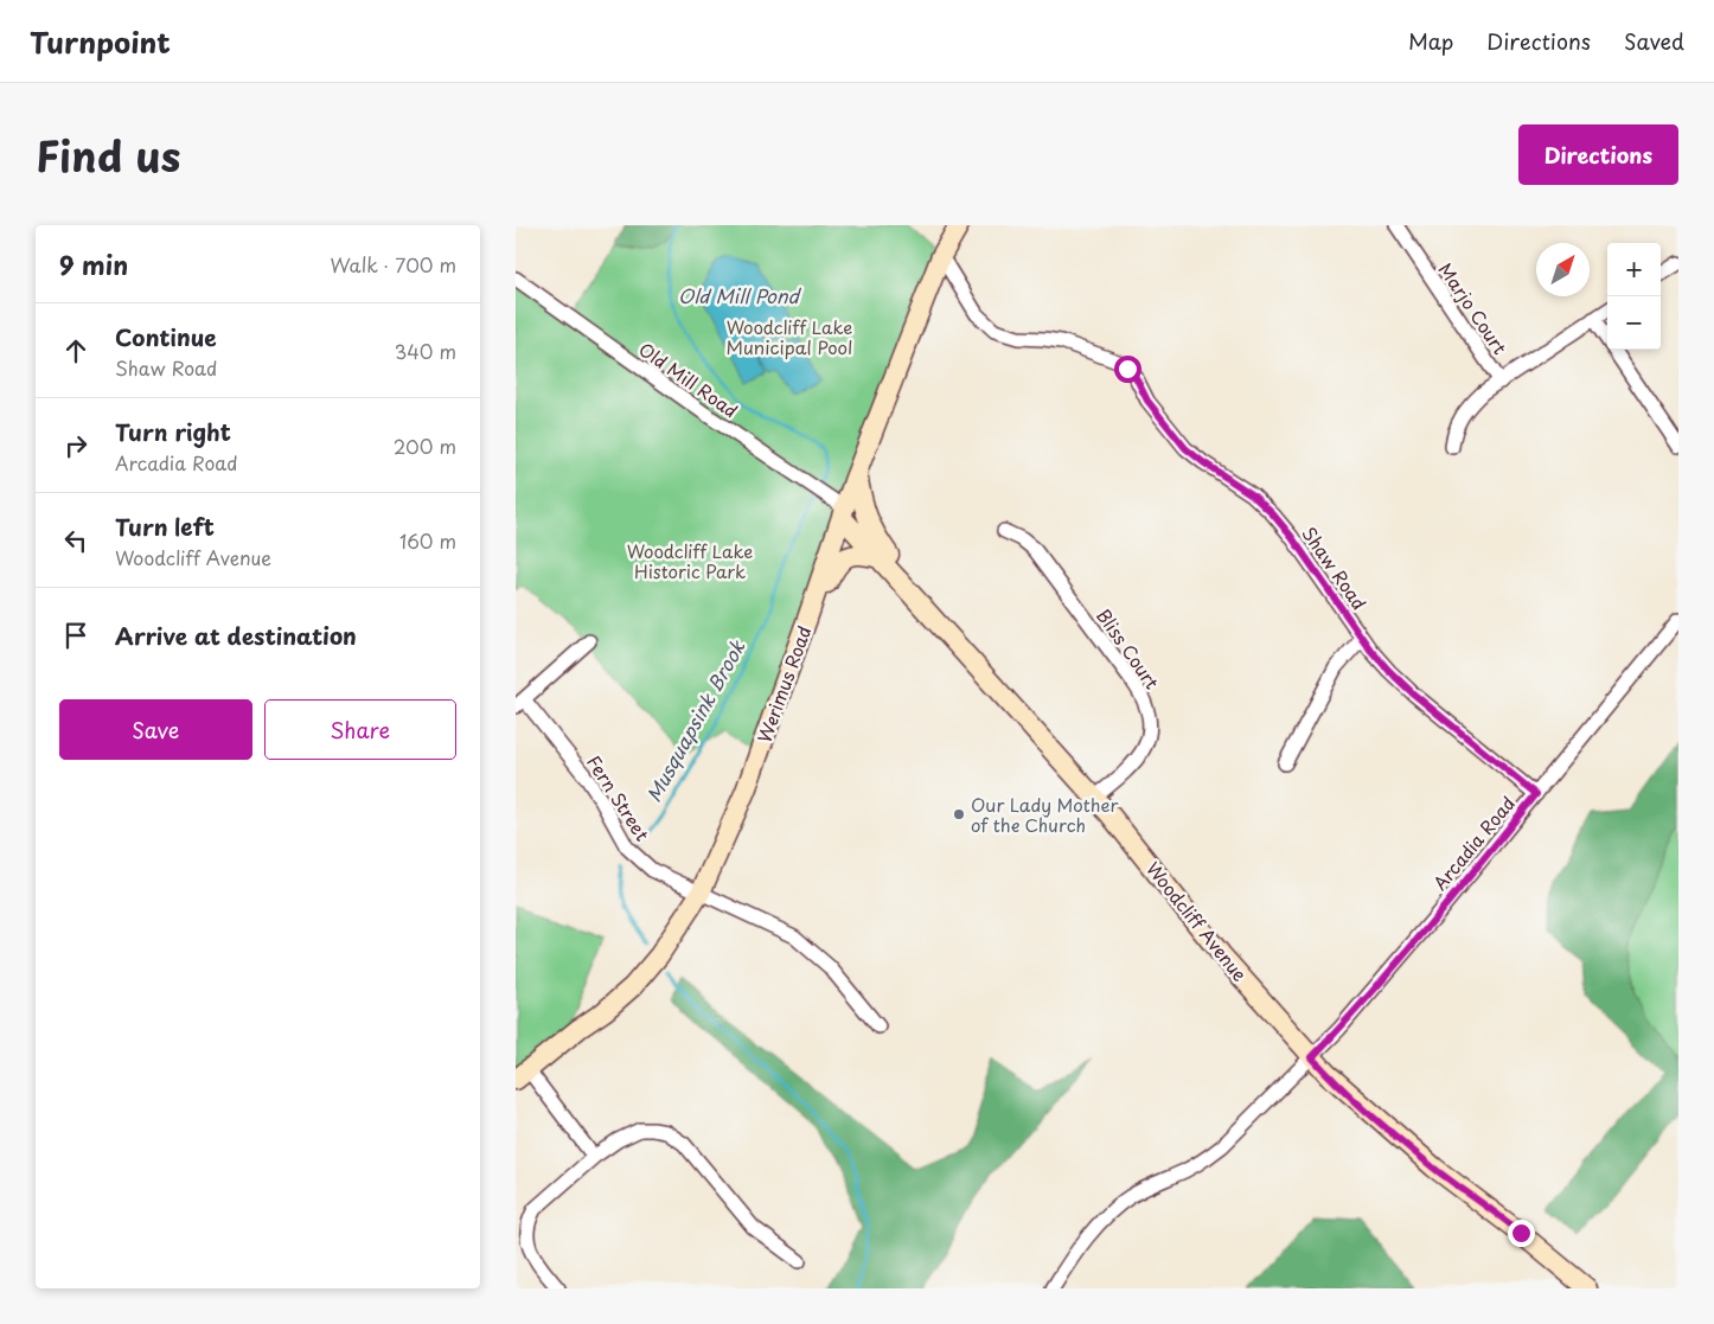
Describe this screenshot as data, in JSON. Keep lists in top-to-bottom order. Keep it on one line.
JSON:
{"streets":{"main road":["Werimus Road","Woodcliff Avenue"],"street":["Marjo Court","Old Mill Road","Shaw Road","Bliss Court","Fern Street","Arcadia Road"]},"crossings":[["Old Mill Road","Werimus Road"],["Old Mill Road","Woodcliff Avenue"],["Shaw Road","Werimus Road"],["Shaw Road","Arcadia Road"],["Bliss Court","Woodcliff Avenue"],["Werimus Road","Fern Street"],["Werimus Road","Woodcliff Avenue"],["Arcadia Road","Woodcliff Avenue"]],"water":["Old Mill Pond","Musquapsink Brook"],"parks":["Woodcliff Lake Municipal Pool","Woodcliff Lake Historic Park"],"places":["Our Lady Mother of the Church"],"north":"top right","page":{"header":"Turnpoint","nav":["Map","Directions","Saved"],"title":"Find us","buttons":["Directions",["Save","Share"]],"heading":["9 min","Walk · 700 m"],"map_buttons":["+","−"],"list":[["Continue","Shaw Road","340 m"],["Turn right","Arcadia Road","200 m"],["Turn left","Woodcliff Avenue","160 m"],"Arrive at destination"]}}
